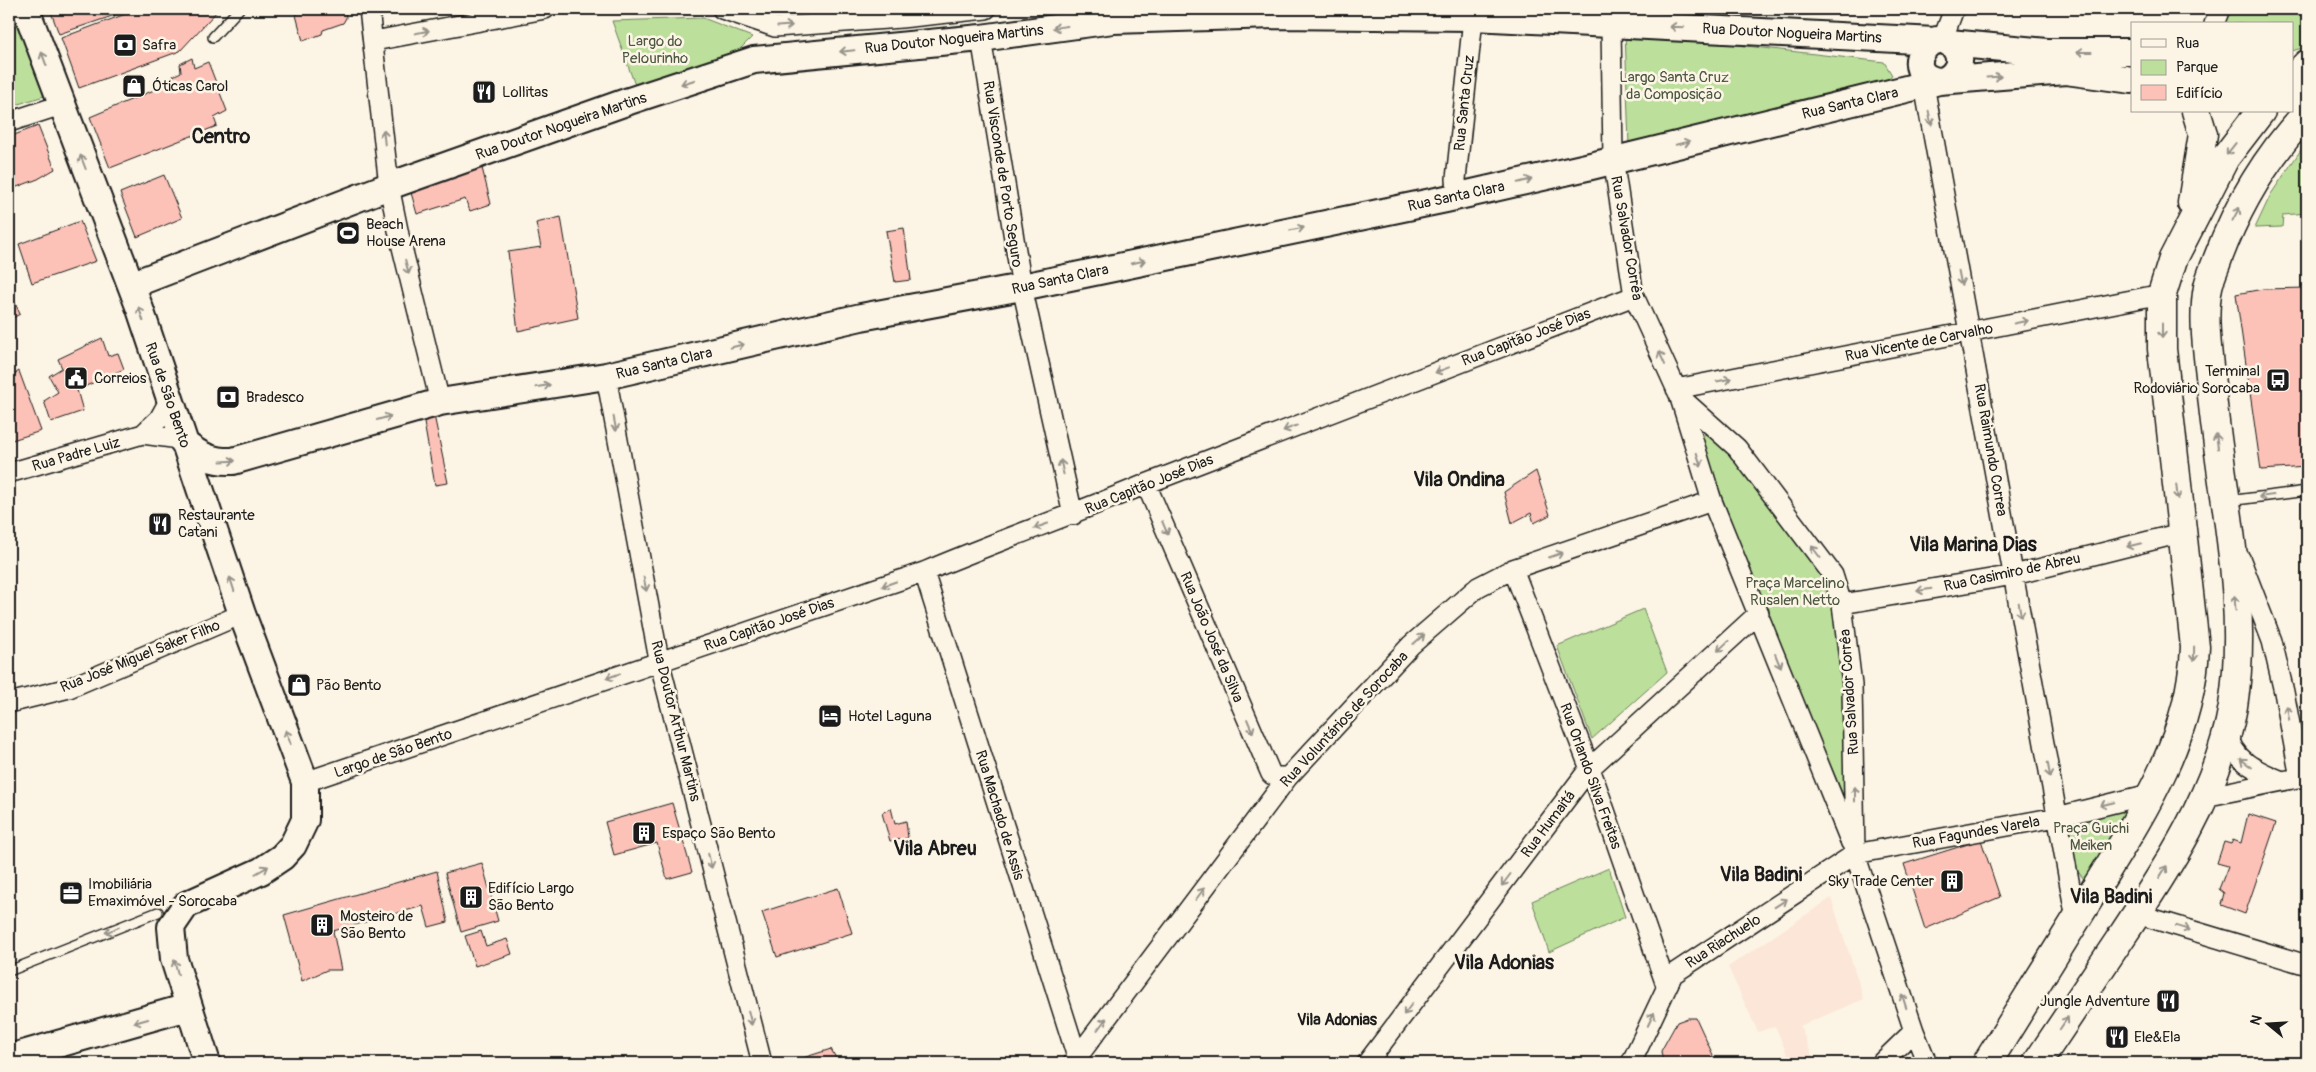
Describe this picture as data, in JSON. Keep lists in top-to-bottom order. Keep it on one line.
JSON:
{"streets":{"main road":["Rua Doutor Nogueira Martins","Rua Santa Clara","Rua de São Bento"],"street":["Rua Santa Cruz","Rua Visconde de Porto Seguro","Rua Salvador Corrêa","Rua Capitão José Dias","Rua Vicente de Carvalho","Rua Raimundo Correa","Rua Padre Luiz","Rua Casimiro de Abreu","Rua João José da Silva","Rua José Miguel Saker Filho","Rua Voluntários de Sorocaba","Rua Doutor Arthur Martins","Largo de São Bento","Rua Orlando Silva Freitas","Rua Machado de Assis","Rua Humaitá","Rua Fagundes Varela","Rua Riachuelo"]},"crossings":[["Rua Doutor Nogueira Martins","Rua Santa Cruz"],["Rua Doutor Nogueira Martins","Rua Santa Clara"],["Rua Doutor Nogueira Martins","Rua Visconde de Porto Seguro"],["Rua Doutor Nogueira Martins","Rua Salvador Corrêa"],["Rua Doutor Nogueira Martins","Rua de São Bento"],["Rua Doutor Nogueira Martins","Rua Raimundo Correa"],["Rua Santa Cruz","Rua Santa Clara"],["Rua Santa Clara","Rua Visconde de Porto Seguro"],["Rua Santa Clara","Rua Salvador Corrêa"],["Rua Santa Clara","Rua de São Bento"],["Rua Santa Clara","Rua Raimundo Correa"],["Rua Santa Clara","Rua Padre Luiz"],["Rua Santa Clara","Rua Doutor Arthur Martins"],["Rua Visconde de Porto Seguro","Rua Capitão José Dias"],["Rua Salvador Corrêa","Rua Capitão José Dias"],["Rua Salvador Corrêa","Rua Vicente de Carvalho"],["Rua Salvador Corrêa","Rua Casimiro de Abreu"],["Rua Salvador Corrêa","Rua Voluntários de Sorocaba"],["Rua Salvador Corrêa","Rua Humaitá"],["Rua Salvador Corrêa","Rua Fagundes Varela"],["Rua Salvador Corrêa","Rua Riachuelo"],["Rua Capitão José Dias","Rua João José da Silva"],["Rua Capitão José Dias","Rua Doutor Arthur Martins"],["Rua Capitão José Dias","Largo de São Bento"],["Rua Capitão José Dias","Rua Machado de Assis"],["Rua Vicente de Carvalho","Rua Raimundo Correa"],["Rua de São Bento","Rua Padre Luiz"],["Rua de São Bento","Rua José Miguel Saker Filho"],["Rua de São Bento","Largo de São Bento"],["Rua Raimundo Correa","Rua Casimiro de Abreu"],["Rua Raimundo Correa","Rua Fagundes Varela"],["Rua João José da Silva","Rua Voluntários de Sorocaba"],["Rua Voluntários de Sorocaba","Rua Orlando Silva Freitas"],["Rua Voluntários de Sorocaba","Rua Machado de Assis"],["Rua Doutor Arthur Martins","Largo de São Bento"],["Rua Orlando Silva Freitas","Rua Humaitá"],["Rua Orlando Silva Freitas","Rua Riachuelo"],["Rua Fagundes Varela","Rua Riachuelo"]],"one_way":["Rua Doutor Nogueira Martins","Rua Santa Clara","Rua Visconde de Porto Seguro","Rua Capitão José Dias","Rua Vicente de Carvalho","Rua de São Bento","Rua Raimundo Correa","Rua Casimiro de Abreu","Rua João José da Silva","Rua Voluntários de Sorocaba","Rua Doutor Arthur Martins","Largo de São Bento","Rua Humaitá","Rua Riachuelo"],"districts":["Centro","Vila Ondina","Vila Marina Dias","Vila Abreu","Vila Badini","Vila Badini","Vila Adonias","Vila Adonias"],"parks":["Largo do Pelourinho","Largo Santa Cruz da Composição","Praça Marcelino Rusalen Netto","Praça Guichi Meiken"],"places":{"bank":["Safra","Bradesco"],"shop":["Óticas Carol","Pão Bento"],"restaurant":["Lollitas","Restaurante Catani","Jungle Adventure","Ele&Ela"],"sports":["Beach House Arena"],"public building":["Correios"],"bus stop":["Terminal Rodoviário Sorocaba"],"hotel":["Hotel Laguna"],"building":["Espaço São Bento","Sky Trade Center","Edifício Largo São Bento","Mosteiro de São Bento"],"office":["Imobiliária Emaximóvel - Sorocaba"]},"legend":["Rua","Parque","Edifício"],"north":"left"}
